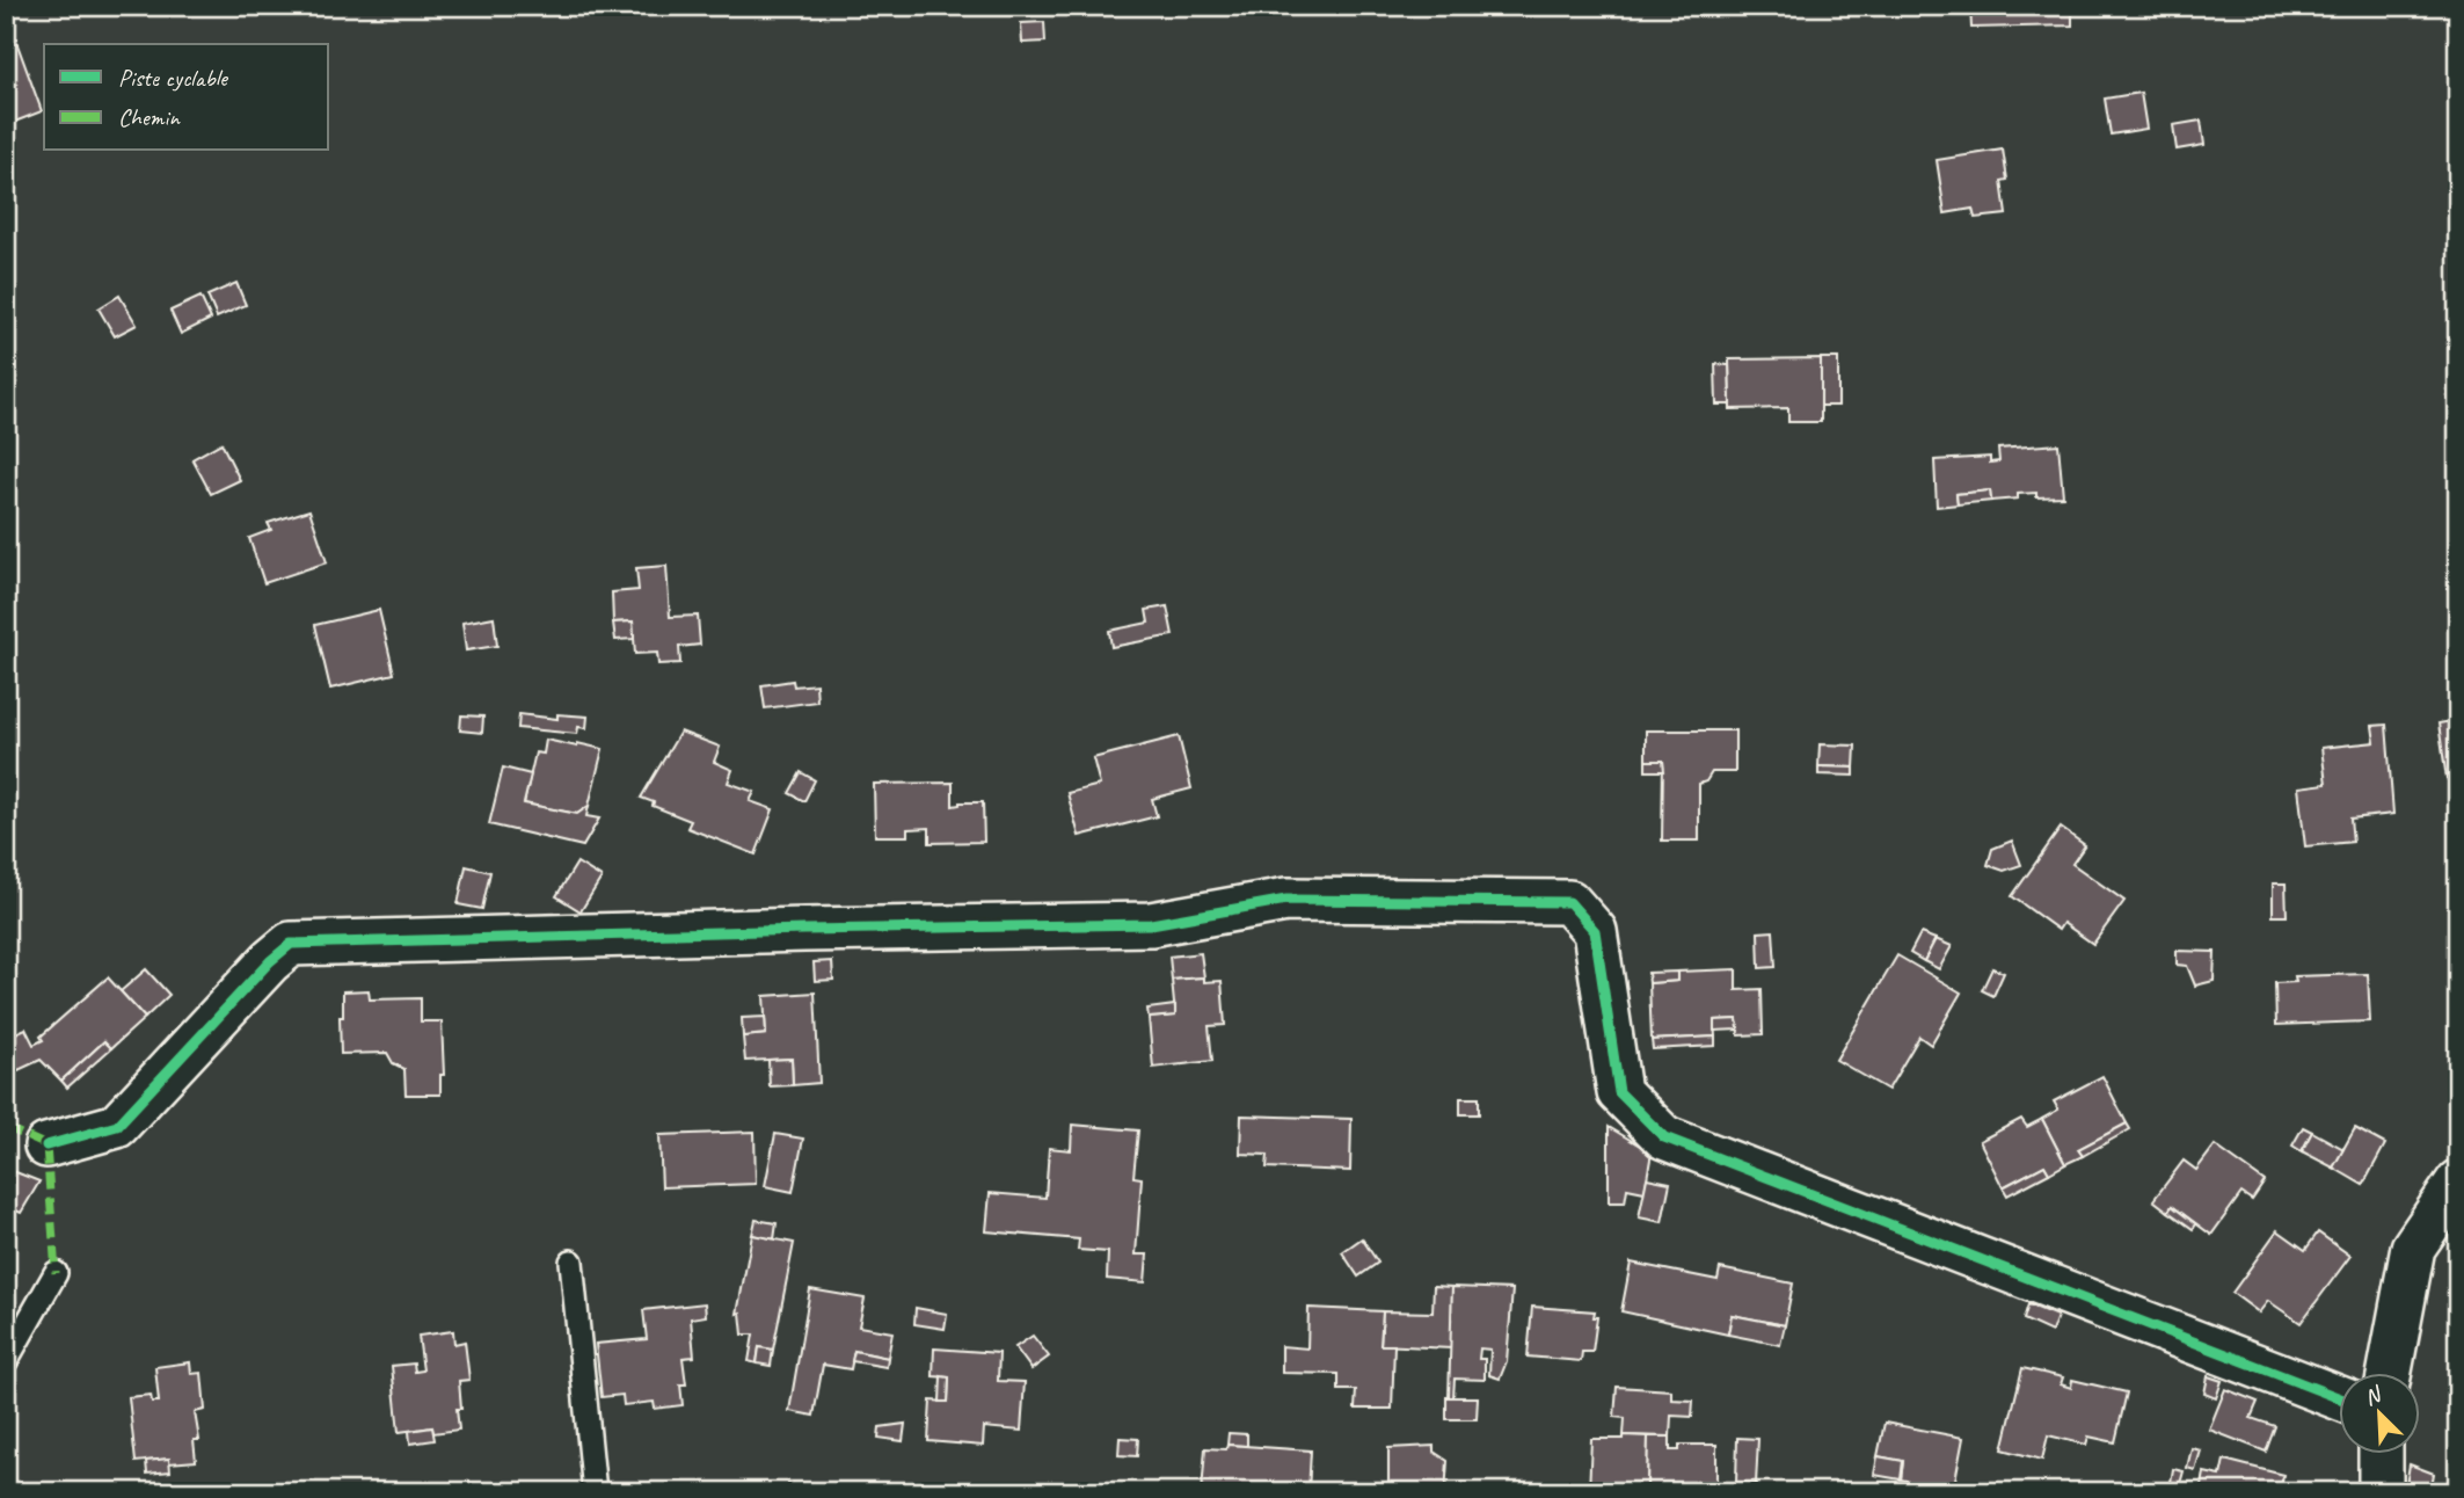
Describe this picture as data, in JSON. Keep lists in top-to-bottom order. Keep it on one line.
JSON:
{"legend":["Piste cyclable","Chemin"],"north":"top left"}
